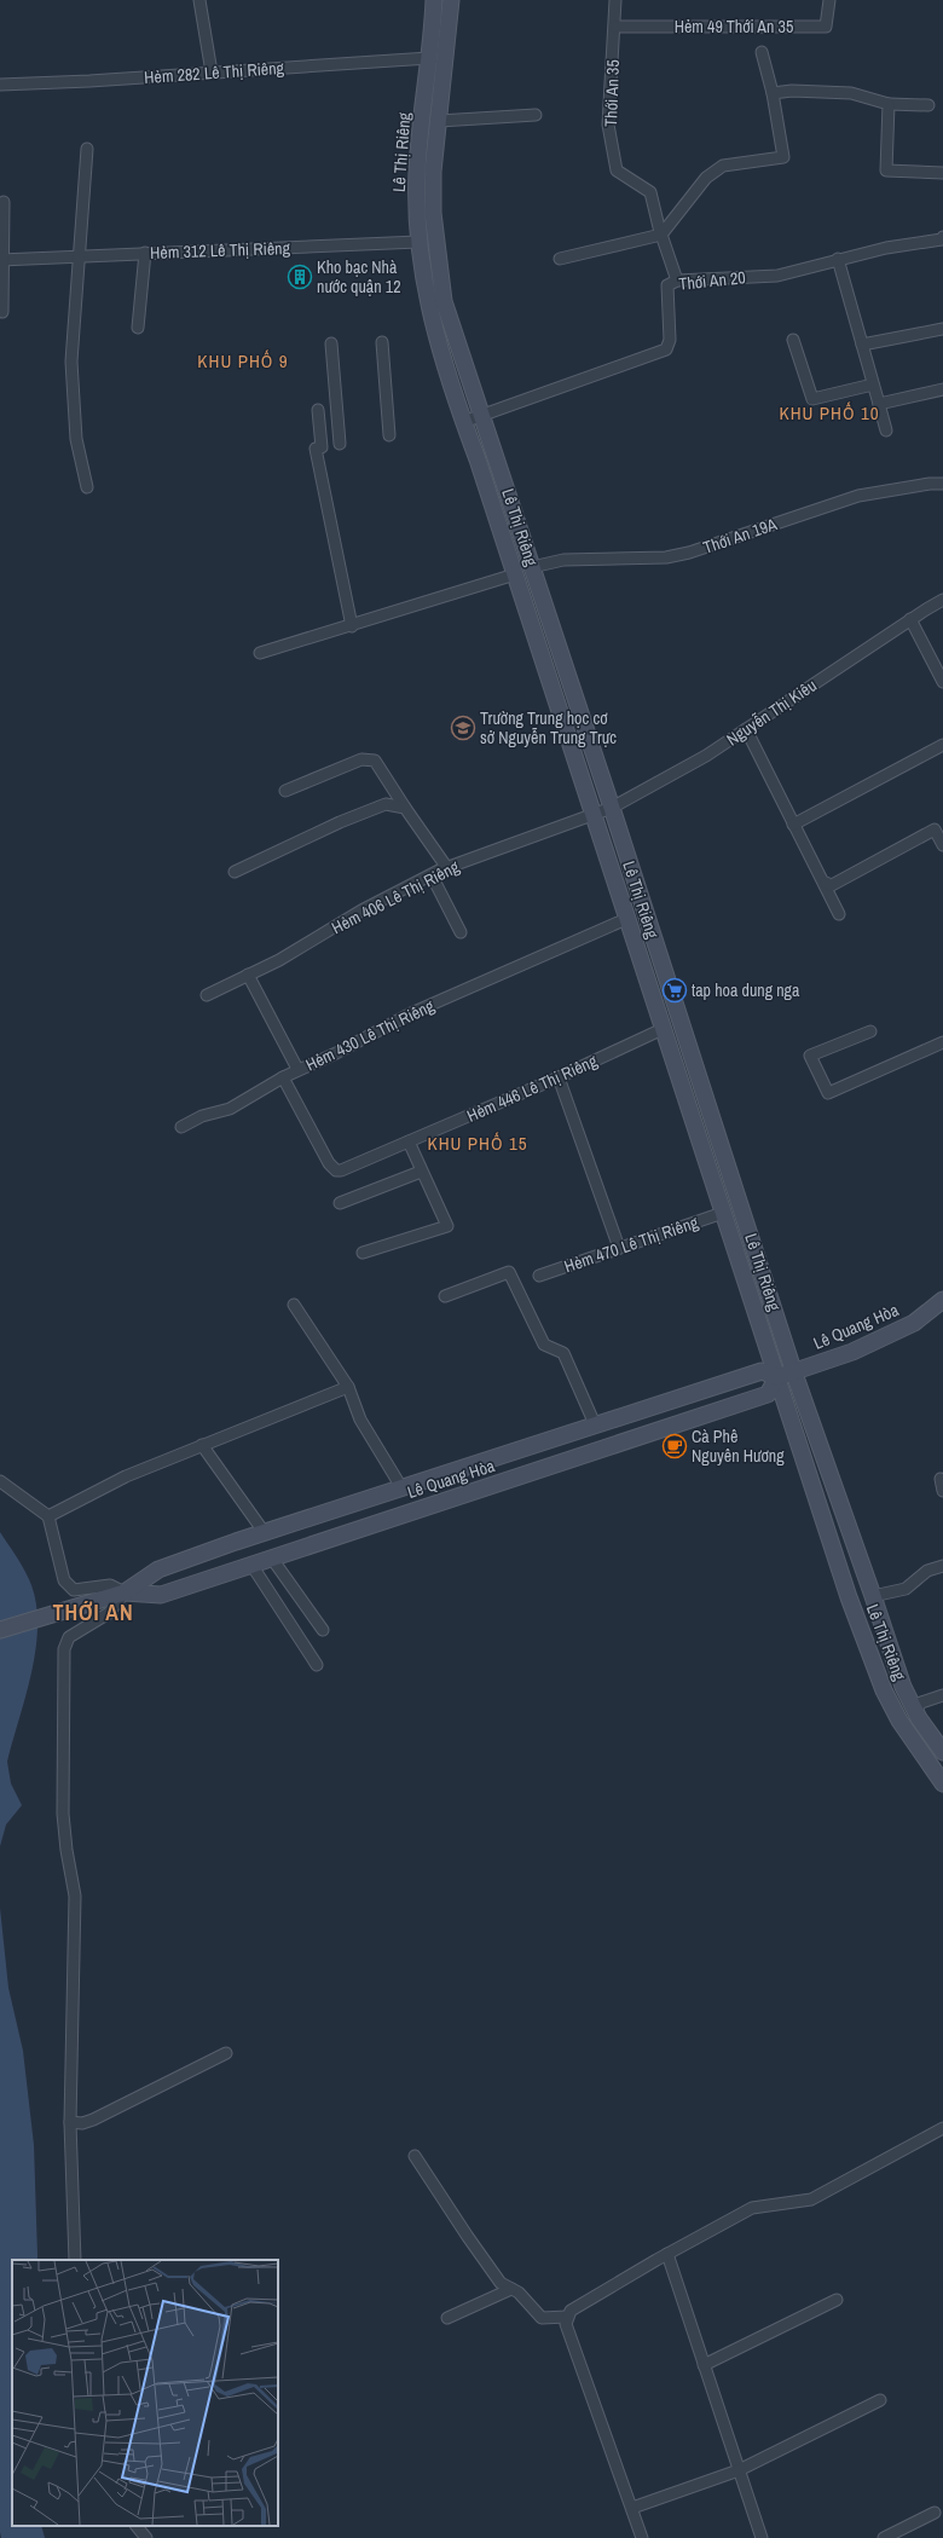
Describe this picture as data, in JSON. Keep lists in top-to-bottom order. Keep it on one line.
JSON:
{"streets":{"street":["Hẻm 49 Thới An 35","Hẻm 282 Lê Thị Riêng","Thới An 35","Lê Thị Riêng","Hẻm 312 Lê Thị Riêng","Thới An 20","Thới An 19A","Nguyễn Thị Kiêu","Hẻm 406 Lê Thị Riêng","Hẻm 430 Lê Thị Riêng","Hẻm 446 Lê Thị Riêng","Hẻm 470 Lê Thị Riêng","Lê Quang Hòa"]},"crossings":[["Hẻm 49 Thới An 35","Thới An 35"],["Hẻm 282 Lê Thị Riêng","Lê Thị Riêng"],["Thới An 35","Thới An 20"],["Lê Thị Riêng","Hẻm 312 Lê Thị Riêng"],["Lê Thị Riêng","Thới An 20"],["Lê Thị Riêng","Thới An 19A"],["Lê Thị Riêng","Nguyễn Thị Kiêu"],["Lê Thị Riêng","Hẻm 406 Lê Thị Riêng"],["Lê Thị Riêng","Hẻm 430 Lê Thị Riêng"],["Lê Thị Riêng","Hẻm 446 Lê Thị Riêng"],["Lê Thị Riêng","Hẻm 470 Lê Thị Riêng"],["Lê Thị Riêng","Lê Quang Hòa"],["Nguyễn Thị Kiêu","Hẻm 406 Lê Thị Riêng"]],"districts":["KHU PHỐ 9","KHU PHỐ 10","KHU PHỐ 15","THỚI AN"],"places":{"building":["Kho bạc Nhà nước quận 12"],"school or university":["Trường Trung học cơ sở Nguyễn Trung Trực"],"supermarket":["tap hoa dung nga"],"cafe":["Cà Phê Nguyên Hương"]}}
